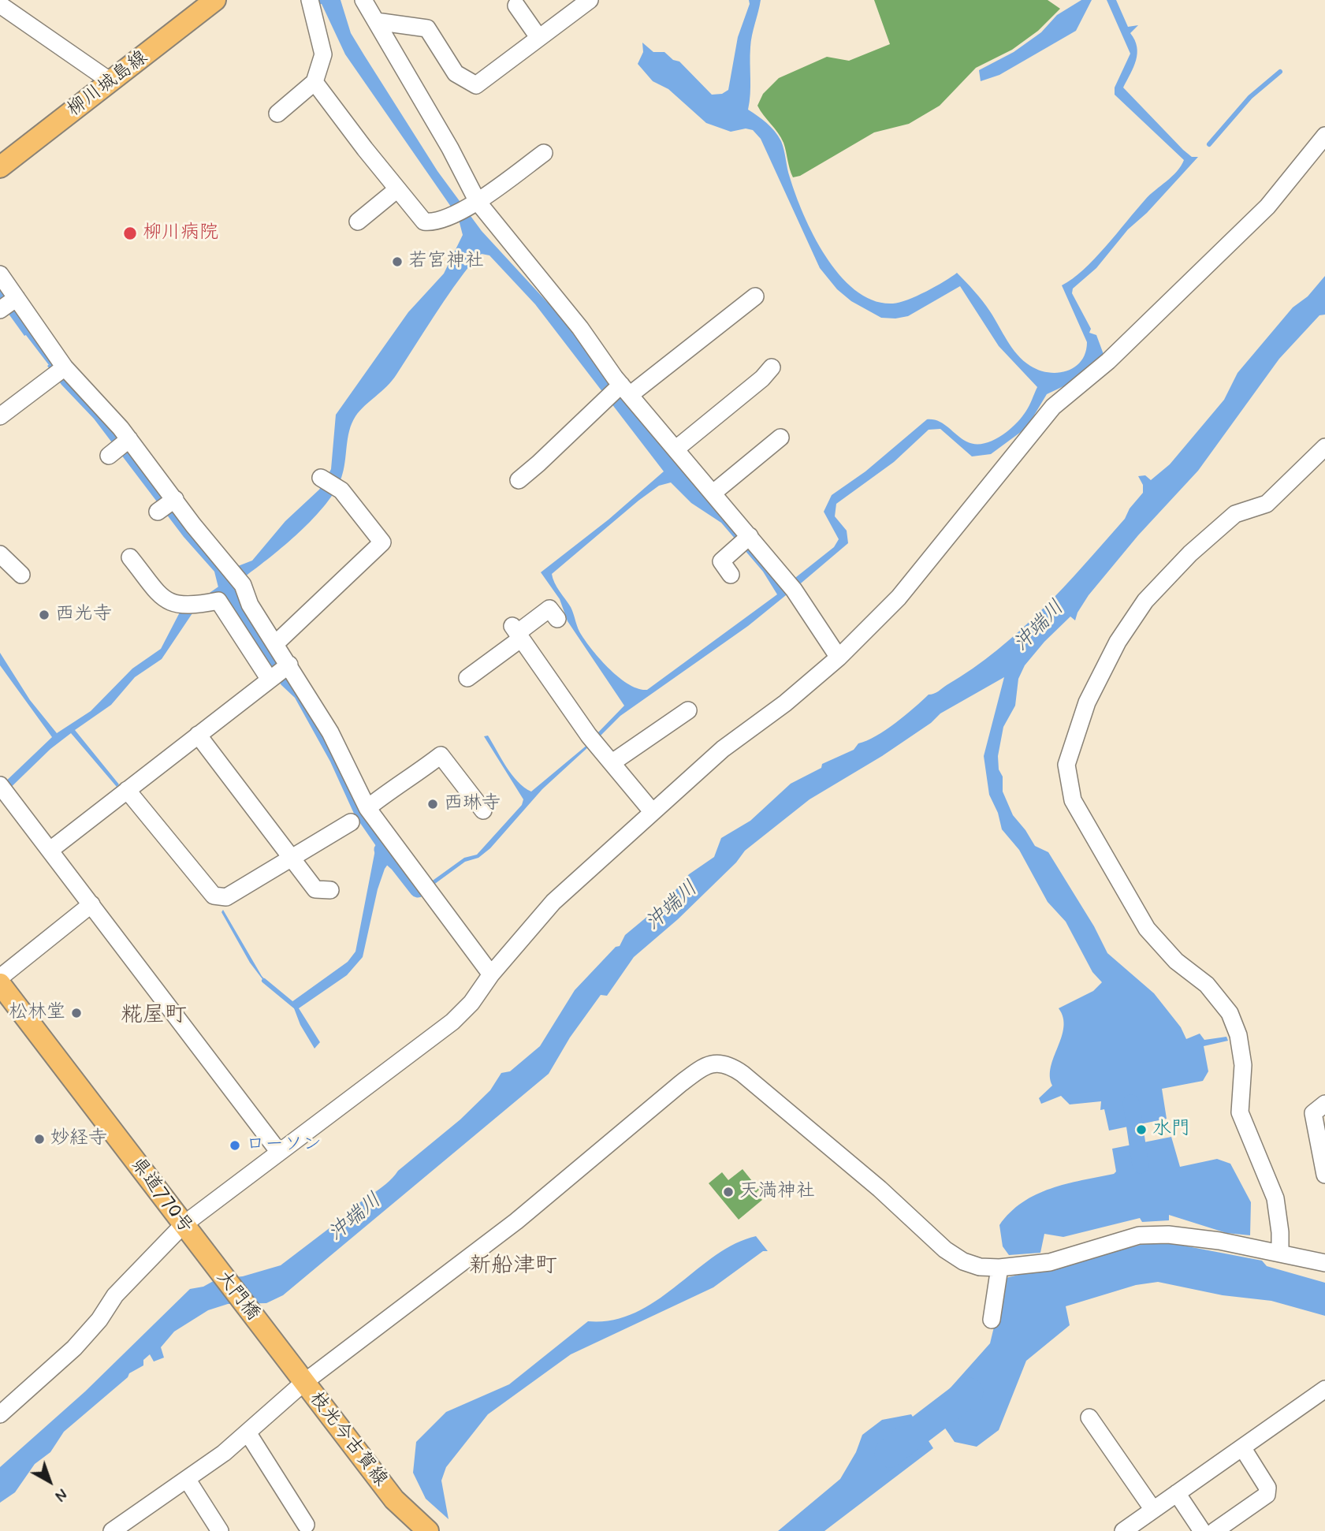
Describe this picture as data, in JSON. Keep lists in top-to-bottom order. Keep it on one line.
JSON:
{"streets":{"main road":["柳川城島線","県道770号","大門橋","枝光今古賀線"]},"crossings":[["県道770号","大門橋"],["大門橋","枝光今古賀線"]],"districts":["糀屋町","新船津町"],"water":["沖端川"],"places":["柳川病院","若宮神社","西光寺","西琳寺","松林堂","水門","妙経寺","ローソン","天満神社"],"north":"bottom right"}
